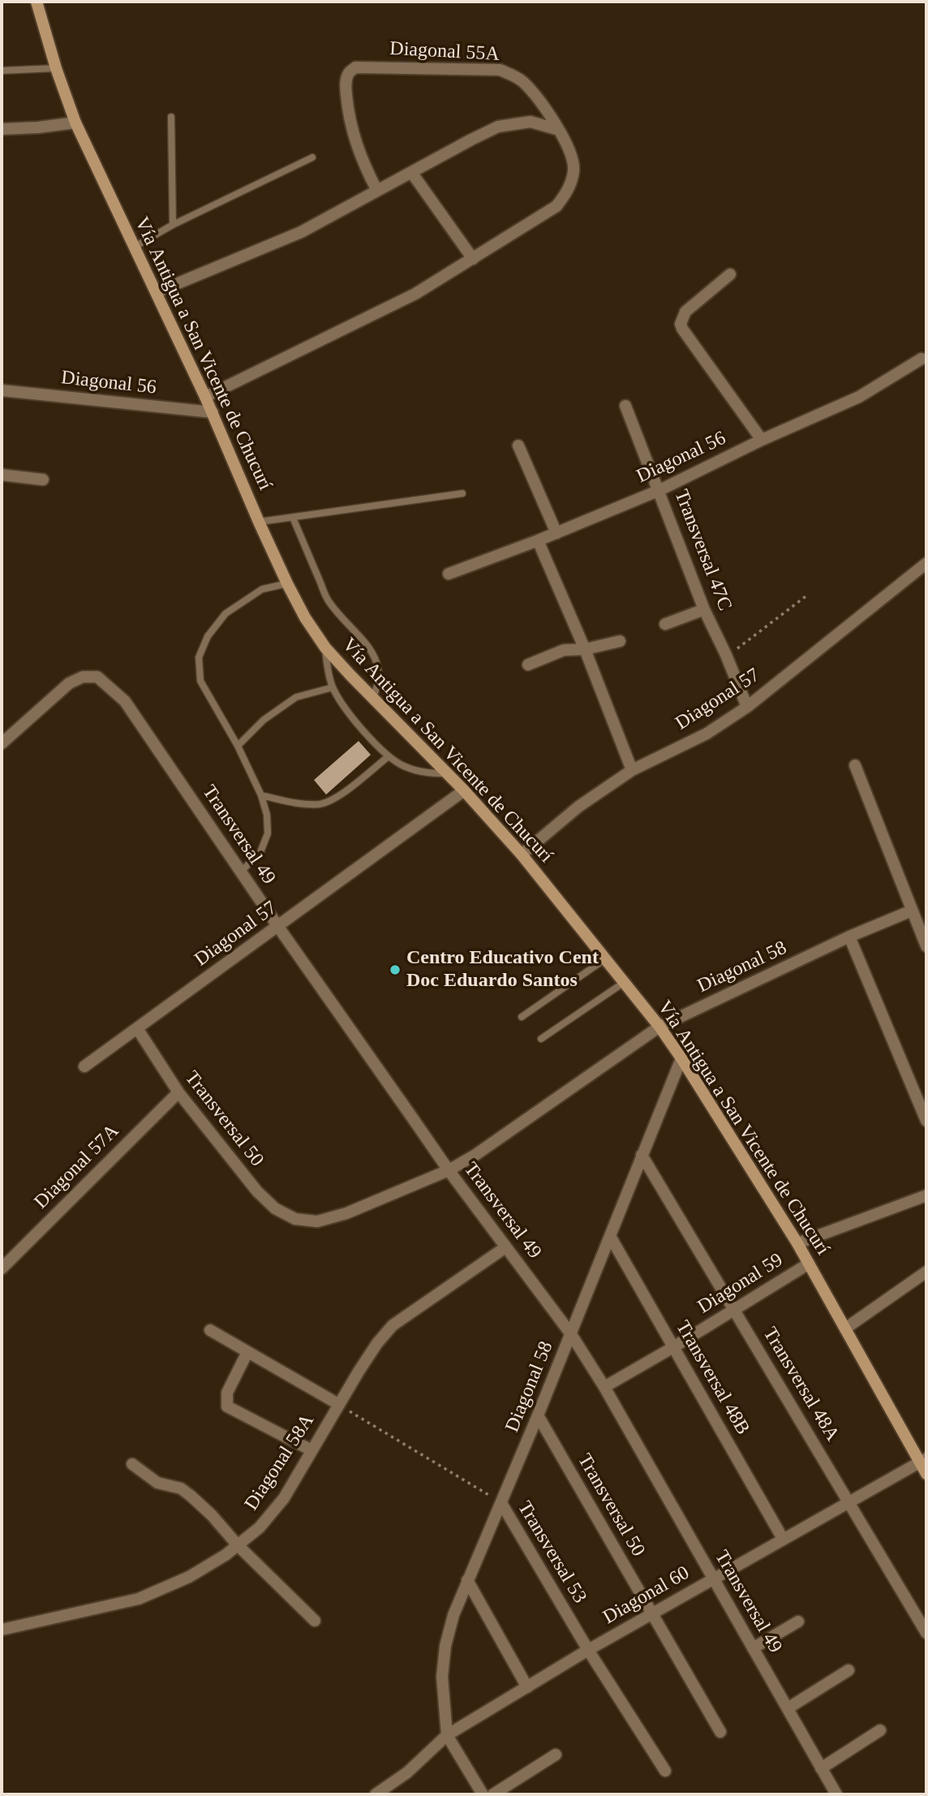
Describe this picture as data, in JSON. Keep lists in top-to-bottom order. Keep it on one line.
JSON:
{"streets":{"main road":["Vía Antigua a San Vicente de Chucurí"],"street":["Diagonal 55A","Diagonal 56","Transversal 47C","Diagonal 57","Transversal 49","Diagonal 58","Transversal 50","Diagonal 57A","Diagonal 59","Transversal 48B","Transversal 48A","Diagonal 58A","Transversal 53","Diagonal 60"]},"crossings":[["Vía Antigua a San Vicente de Chucurí","Diagonal 56"],["Vía Antigua a San Vicente de Chucurí","Diagonal 57"],["Vía Antigua a San Vicente de Chucurí","Diagonal 58"],["Vía Antigua a San Vicente de Chucurí","Diagonal 59"],["Vía Antigua a San Vicente de Chucurí","Diagonal 60"],["Diagonal 56","Transversal 47C"],["Transversal 47C","Diagonal 57"],["Diagonal 57","Transversal 49"],["Diagonal 57","Transversal 50"],["Transversal 49","Diagonal 58"],["Transversal 49","Diagonal 59"],["Transversal 49","Diagonal 58A"],["Transversal 49","Diagonal 60"],["Diagonal 58","Transversal 50"],["Diagonal 58","Transversal 48B"],["Diagonal 58","Transversal 48A"],["Diagonal 58","Transversal 53"],["Diagonal 58","Diagonal 60"],["Transversal 50","Diagonal 57A"],["Transversal 50","Diagonal 60"],["Diagonal 59","Transversal 48B"],["Diagonal 59","Transversal 48A"],["Transversal 48B","Diagonal 60"],["Transversal 48A","Diagonal 60"],["Transversal 53","Diagonal 60"]],"places":["Centro Educativo Cent Doc Eduardo Santos"]}
